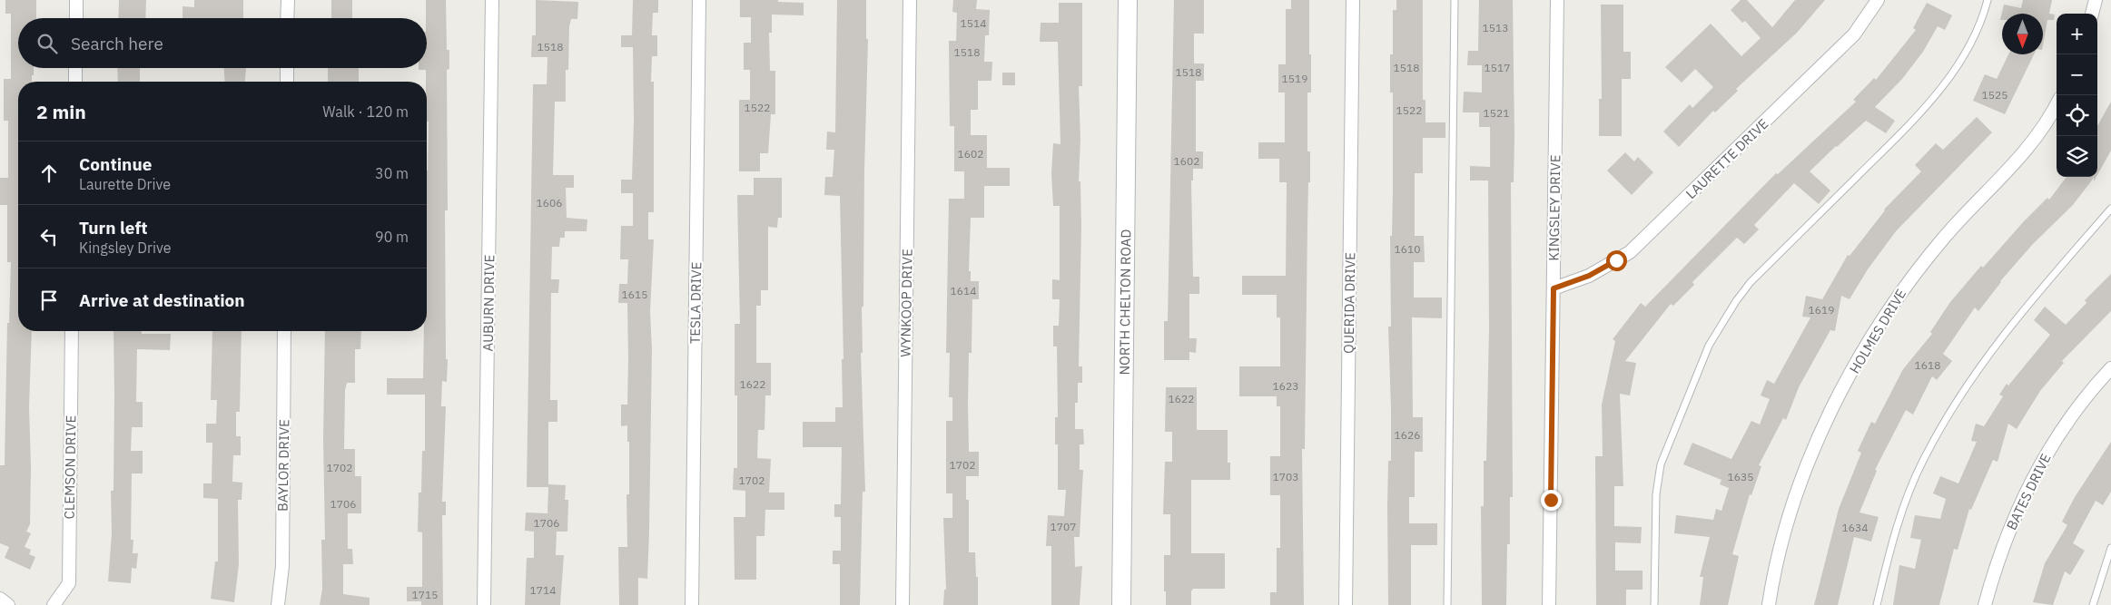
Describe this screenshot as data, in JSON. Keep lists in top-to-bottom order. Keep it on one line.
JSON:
{"streets":{"main road":["NORTH CHELTON ROAD"],"street":["LAURETTE DRIVE","KINGSLEY DRIVE","AUBURN DRIVE","TESLA DRIVE","WYNKOOP DRIVE","QUERIDA DRIVE","HOLMES DRIVE","BAYLOR DRIVE","CLEMSON DRIVE","BATES DRIVE"]},"crossings":[["LAURETTE DRIVE","KINGSLEY DRIVE"]],"house_numbers":["1514","1513","1518","1518","1518","1517","1518","1519","1525","1522","1522","1521","1602","1602","1606","1610","1614","1615","1619","1618","1622","1623","1622","1626","1702","1702","1703","1635","1702","1706","1706","1707","1634","1714","1715"],"north":"bottom","page":{"map_buttons":["+","−"],"search":"Search here","heading":["2 min","Walk · 120 m"],"list":[["Continue","Laurette Drive","30 m"],["Turn left","Kingsley Drive","90 m"],"Arrive at destination"]}}
